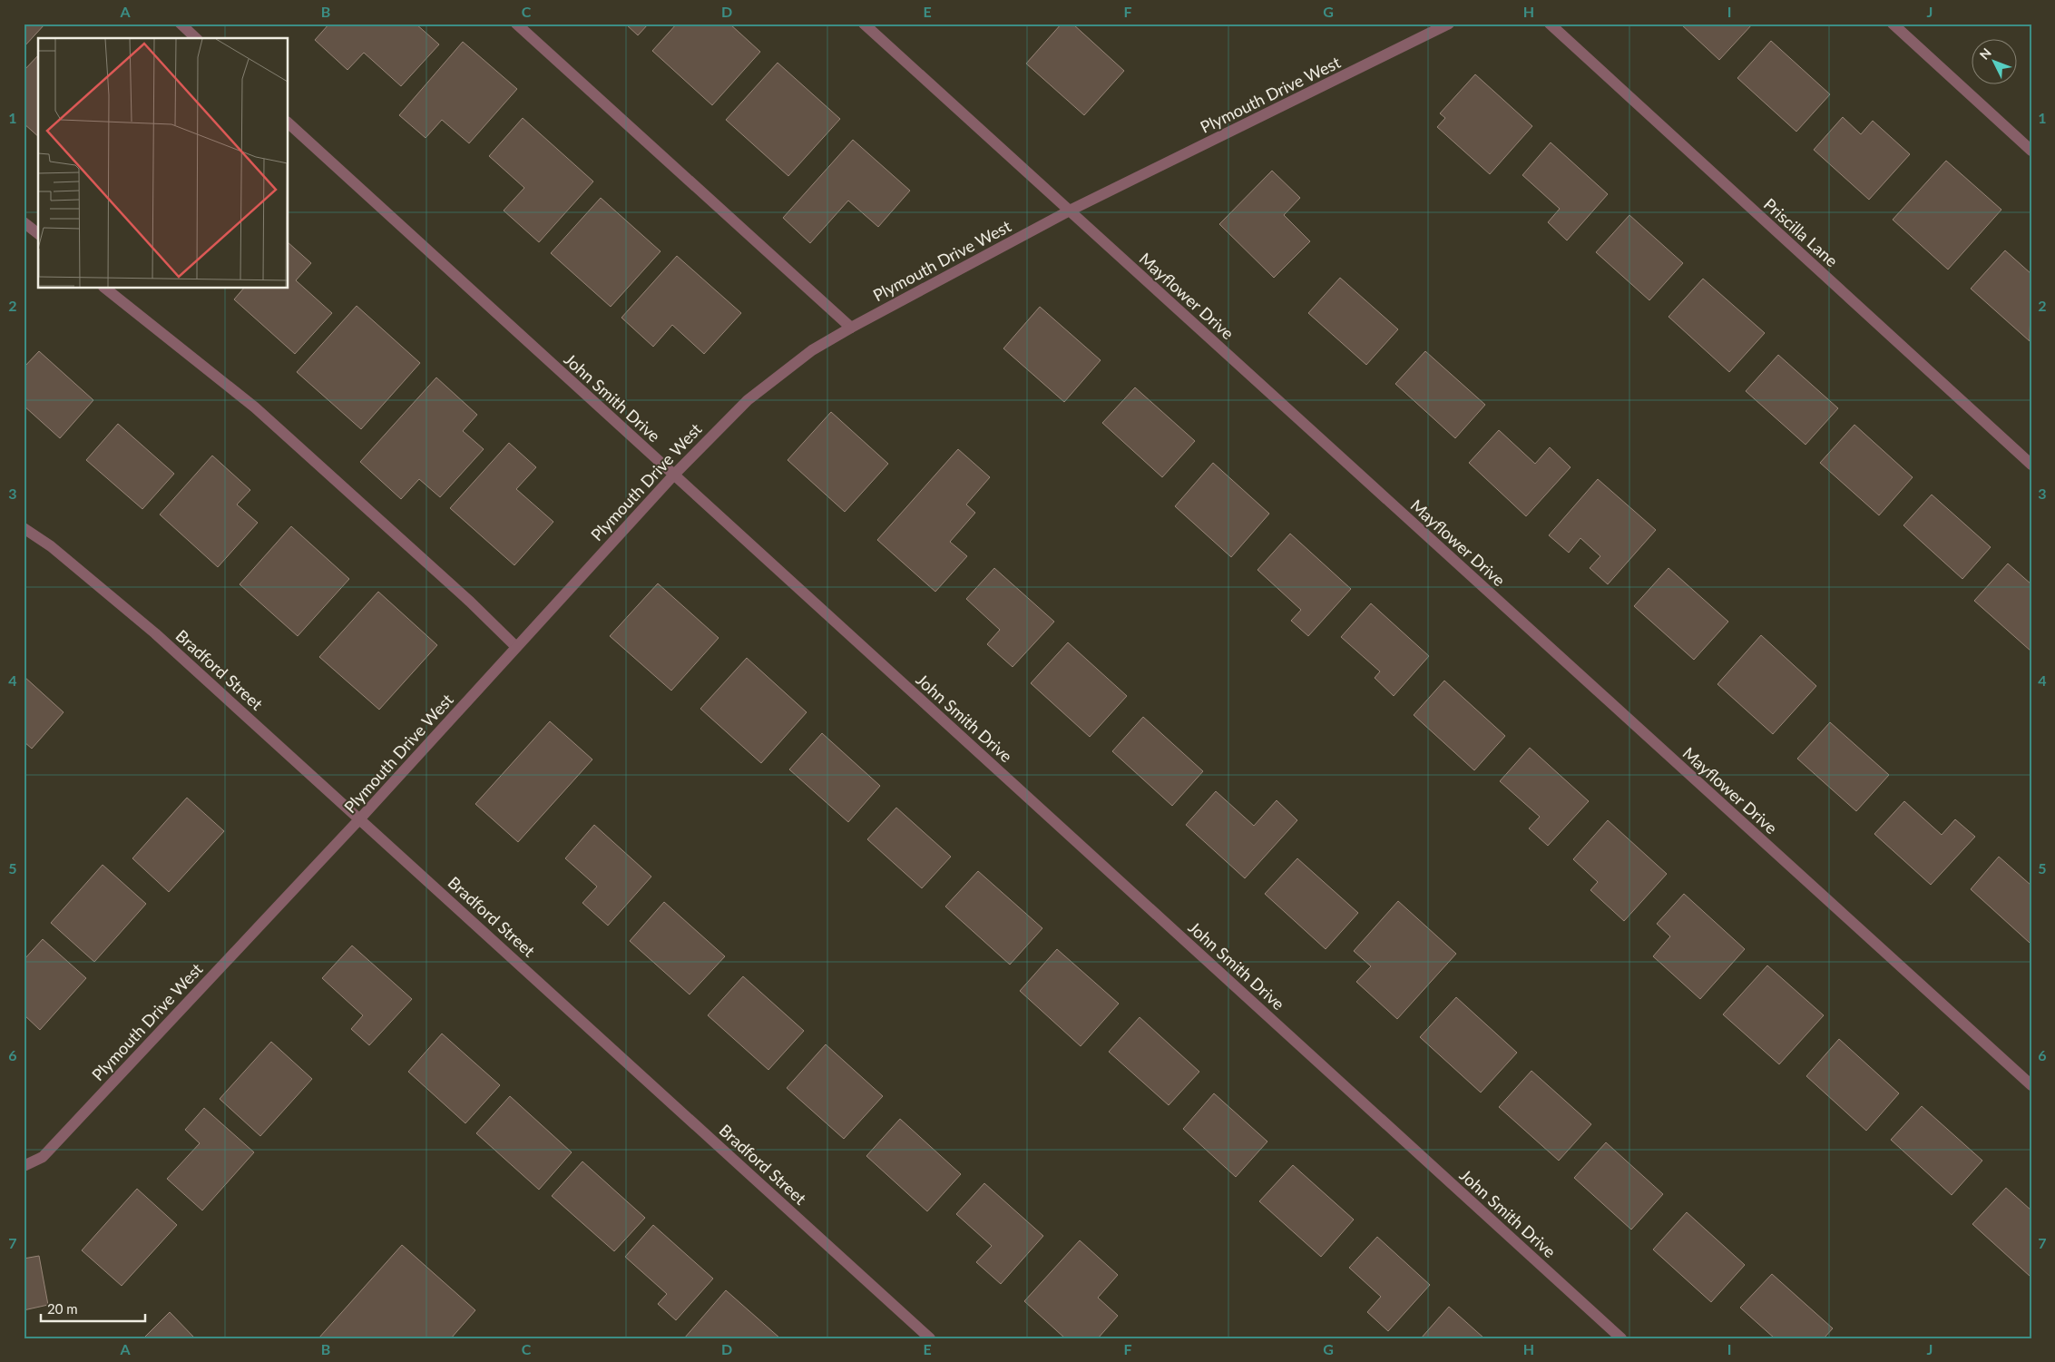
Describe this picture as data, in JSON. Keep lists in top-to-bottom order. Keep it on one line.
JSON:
{"streets":{"street":["Plymouth Drive West","Priscilla Lane","Mayflower Drive","John Smith Drive","Bradford Street"]},"crossings":[["Plymouth Drive West","Mayflower Drive"],["Plymouth Drive West","John Smith Drive"],["Plymouth Drive West","Bradford Street"]],"scale_bar":"20 m","north":"top left","grid":{"columns":["A","B","C","D","E","F","G","H","I","J"],"rows":["1","2","3","4","5","6","7"]}}
